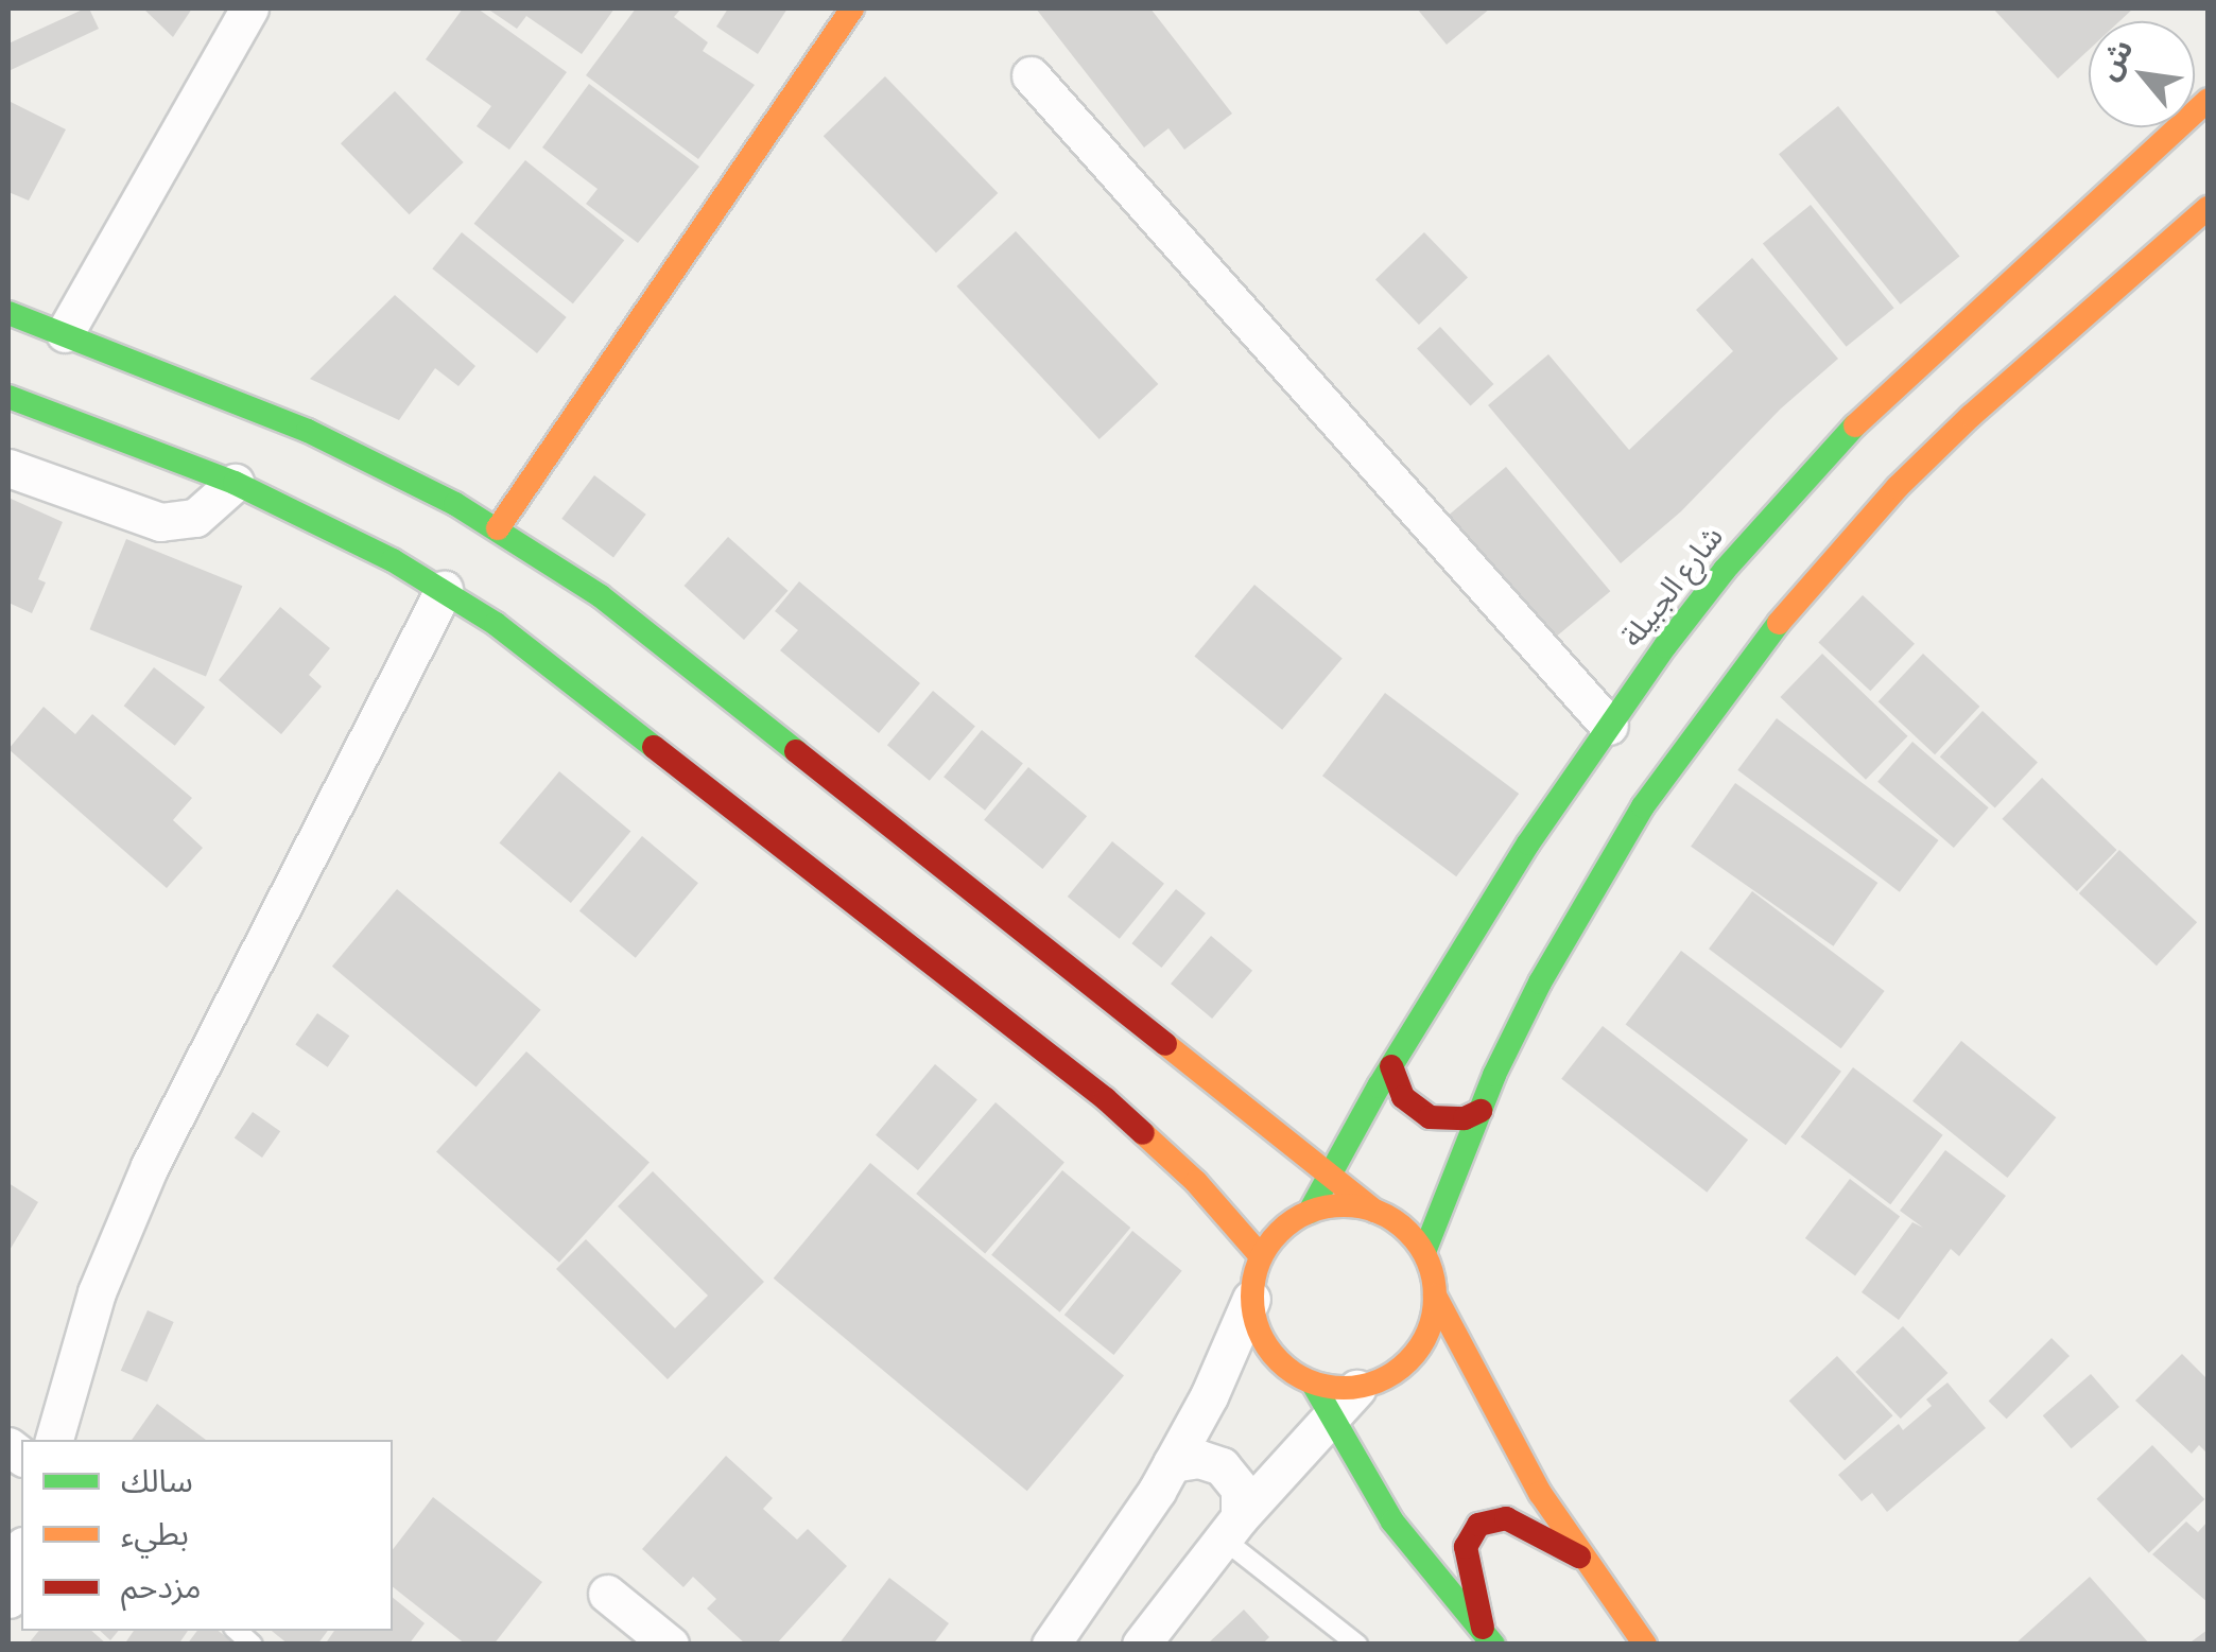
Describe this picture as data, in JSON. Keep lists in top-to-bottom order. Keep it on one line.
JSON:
{"streets":{"main road":["شارع الجبيلة"]},"legend":["سالك","بطيء","مزدحم"],"north":"top left"}
